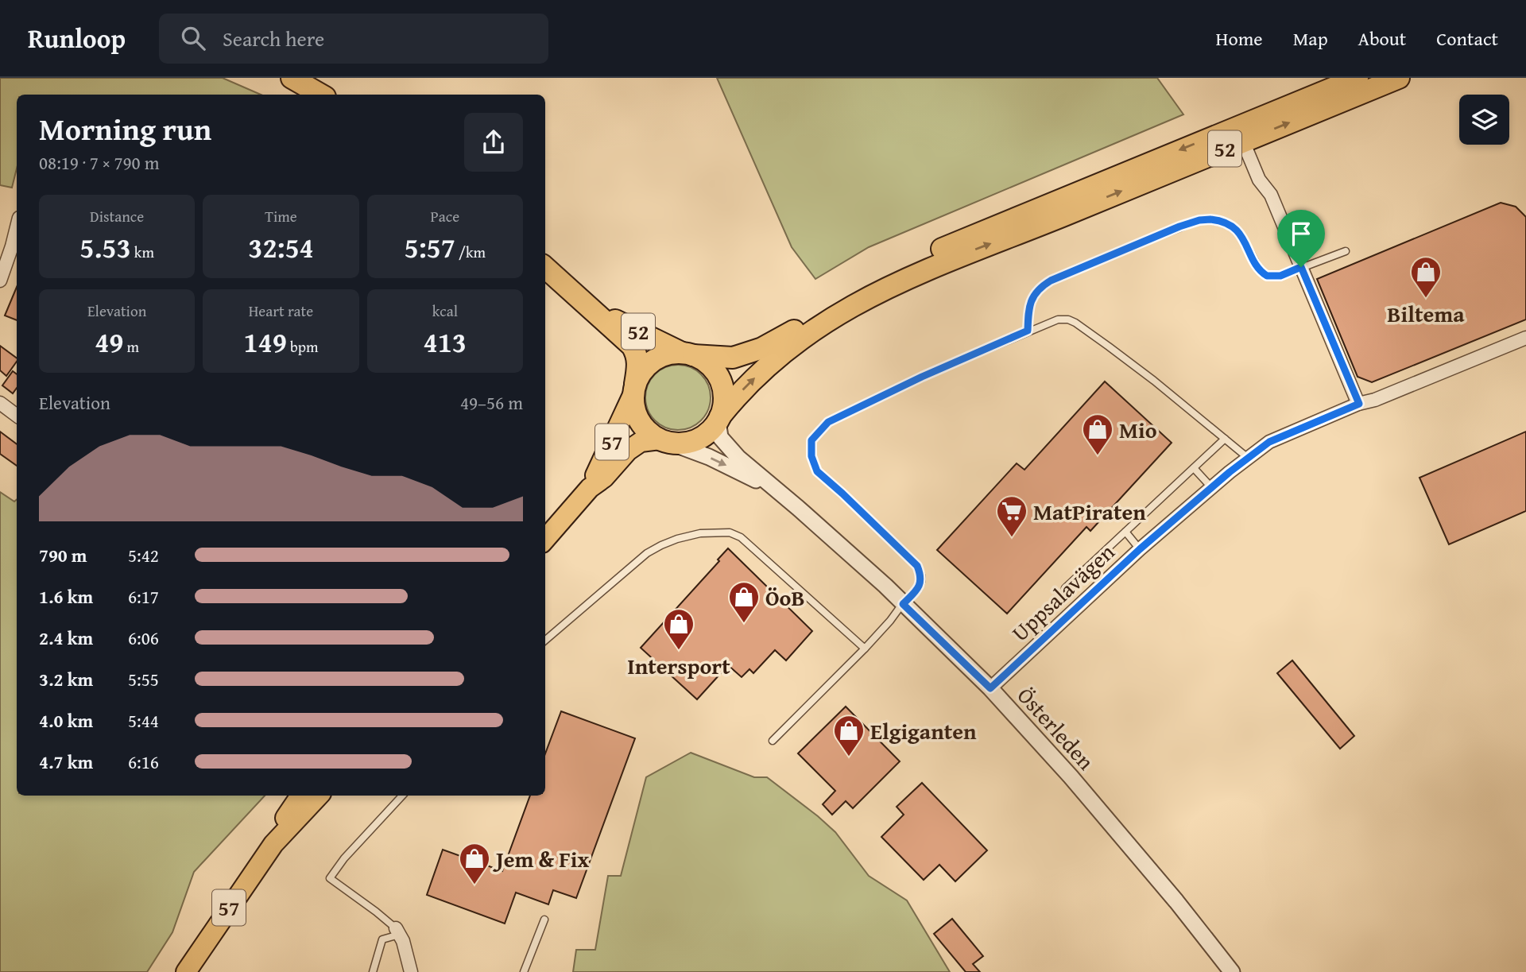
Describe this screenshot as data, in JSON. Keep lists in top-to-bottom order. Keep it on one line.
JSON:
{"streets":{"highway":["52"],"main road":["57"],"street":["Uppsalavägen","Österleden"]},"crossings":[["52","57"],["52","Österleden"],["57","Österleden"],["Uppsalavägen","Österleden"]],"places":{"shop":["Biltema","Mio","ÖoB","Intersport","Elgiganten","Jem & Fix"],"supermarket":["MatPiraten"]},"page":{"header":"Runloop","search":"Search here","nav":["Home","Map","About","Contact"],"heading":["Morning run","08:19 · 7 × 790 m"],"stats":[["Distance","5.53 km"],["Time","32:54"],["Pace","5:57 /km"],["Elevation","49 m"],["Heart rate","149 bpm"],["kcal","413"]],"chart":["Elevation","49–56 m"],"list":[{"name":"790 m","note":"5:42"},{"name":"1.6 km","note":"6:17"},{"name":"2.4 km","note":"6:06"},{"name":"3.2 km","note":"5:55"},{"name":"4.0 km","note":"5:44"},{"name":"4.7 km","note":"6:16"}]}}
